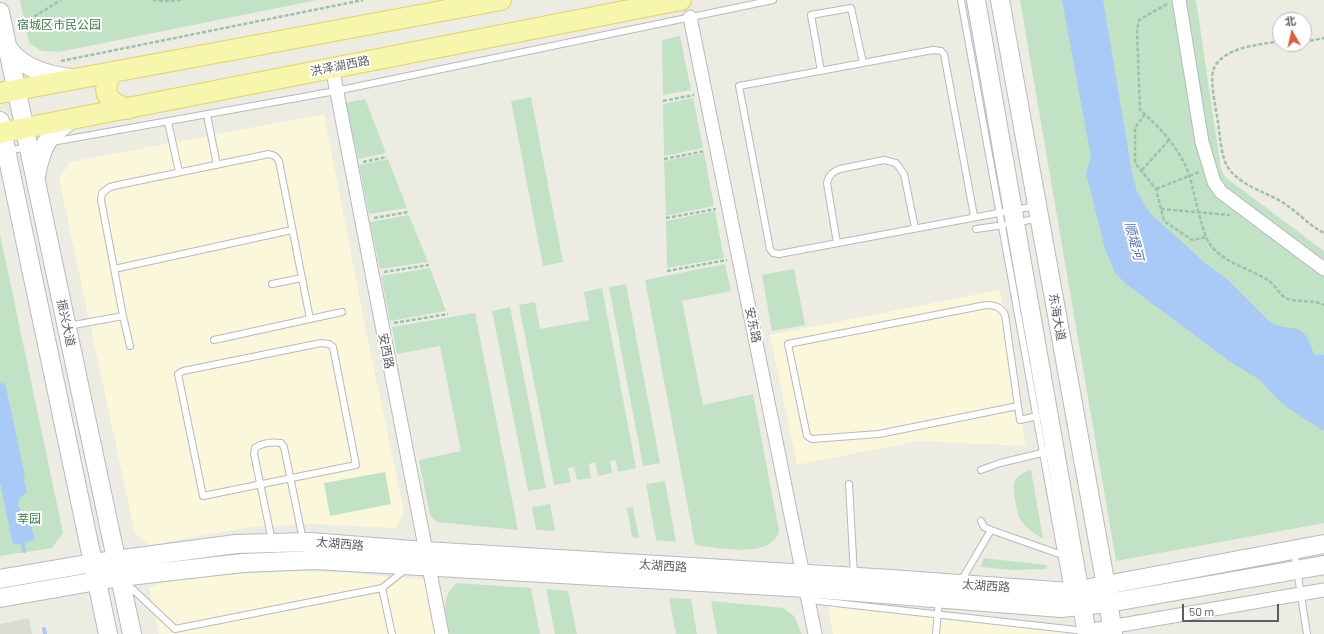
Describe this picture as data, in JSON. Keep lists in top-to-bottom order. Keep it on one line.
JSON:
{"streets":{"main road":["洪泽湖西路"],"street":["东海大道","振兴大道","安东路","安西路","太湖西路"]},"crossings":[["洪泽湖西路","振兴大道"],["洪泽湖西路","安东路"],["洪泽湖西路","安西路"],["东海大道","太湖西路"],["振兴大道","太湖西路"],["安东路","太湖西路"],["安西路","太湖西路"]],"water":["顺堤河"],"parks":["宿城区市民公园","莘园"],"scale_bar":"50 m","north":"top"}
